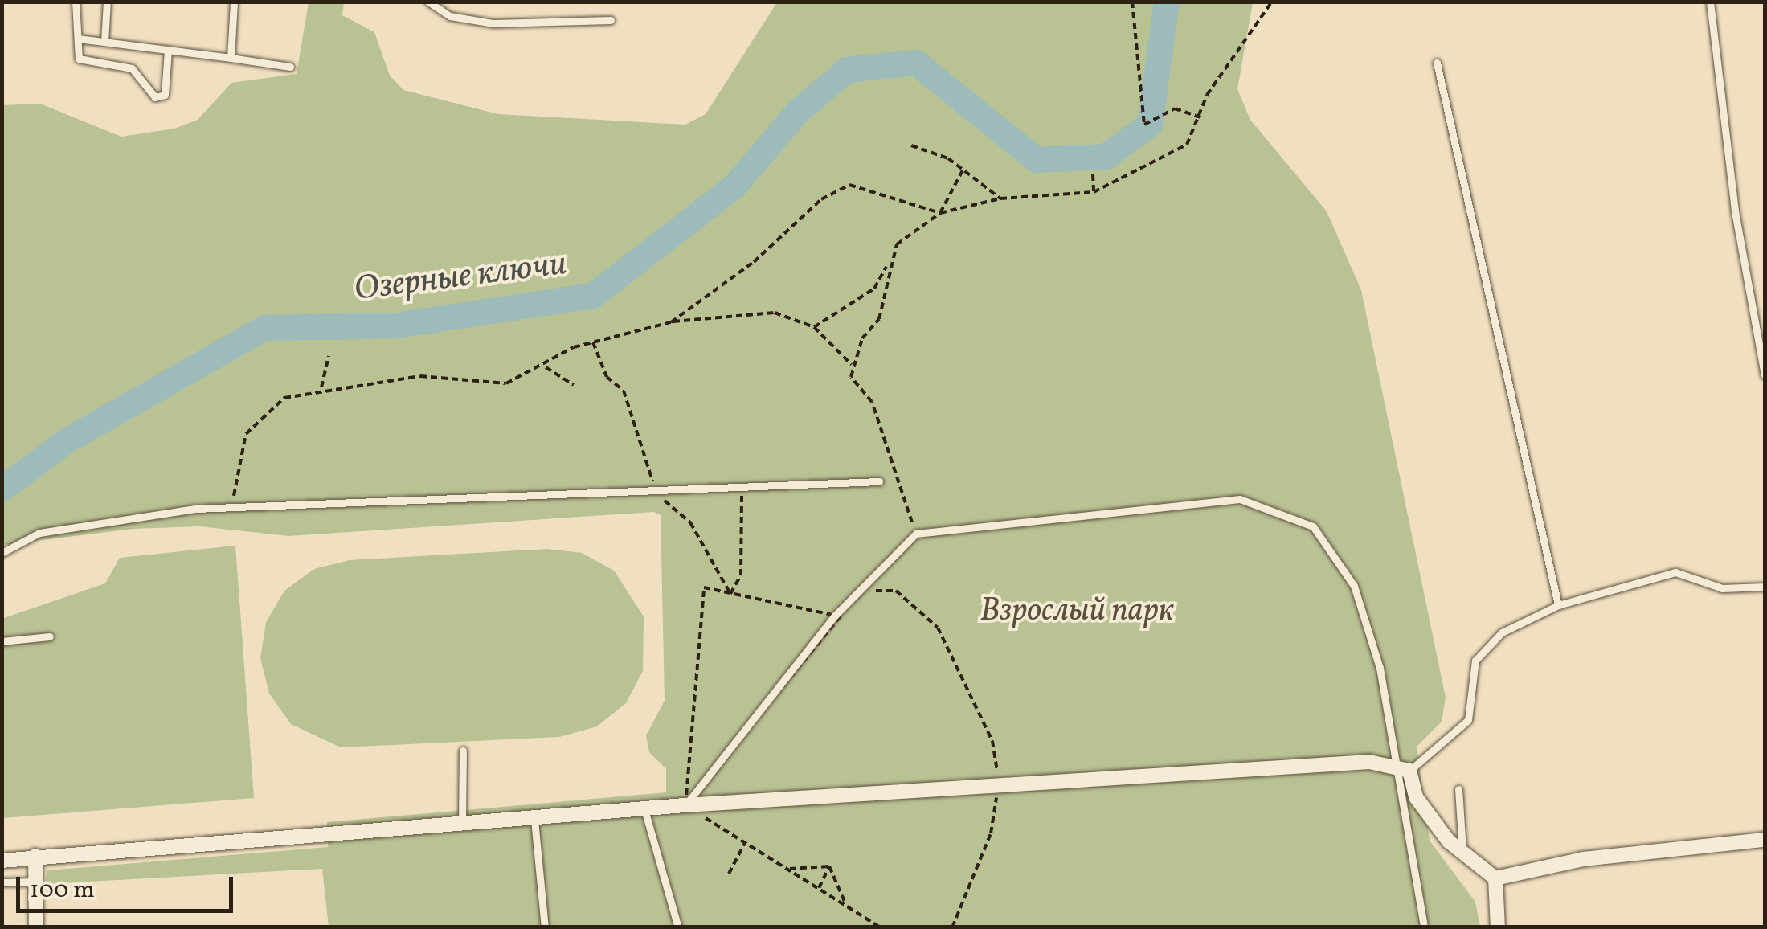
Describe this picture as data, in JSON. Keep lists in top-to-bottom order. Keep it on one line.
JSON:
{"water":["Озерные ключи"],"parks":["Взрослый парк"],"scale_bar":"100 m"}
